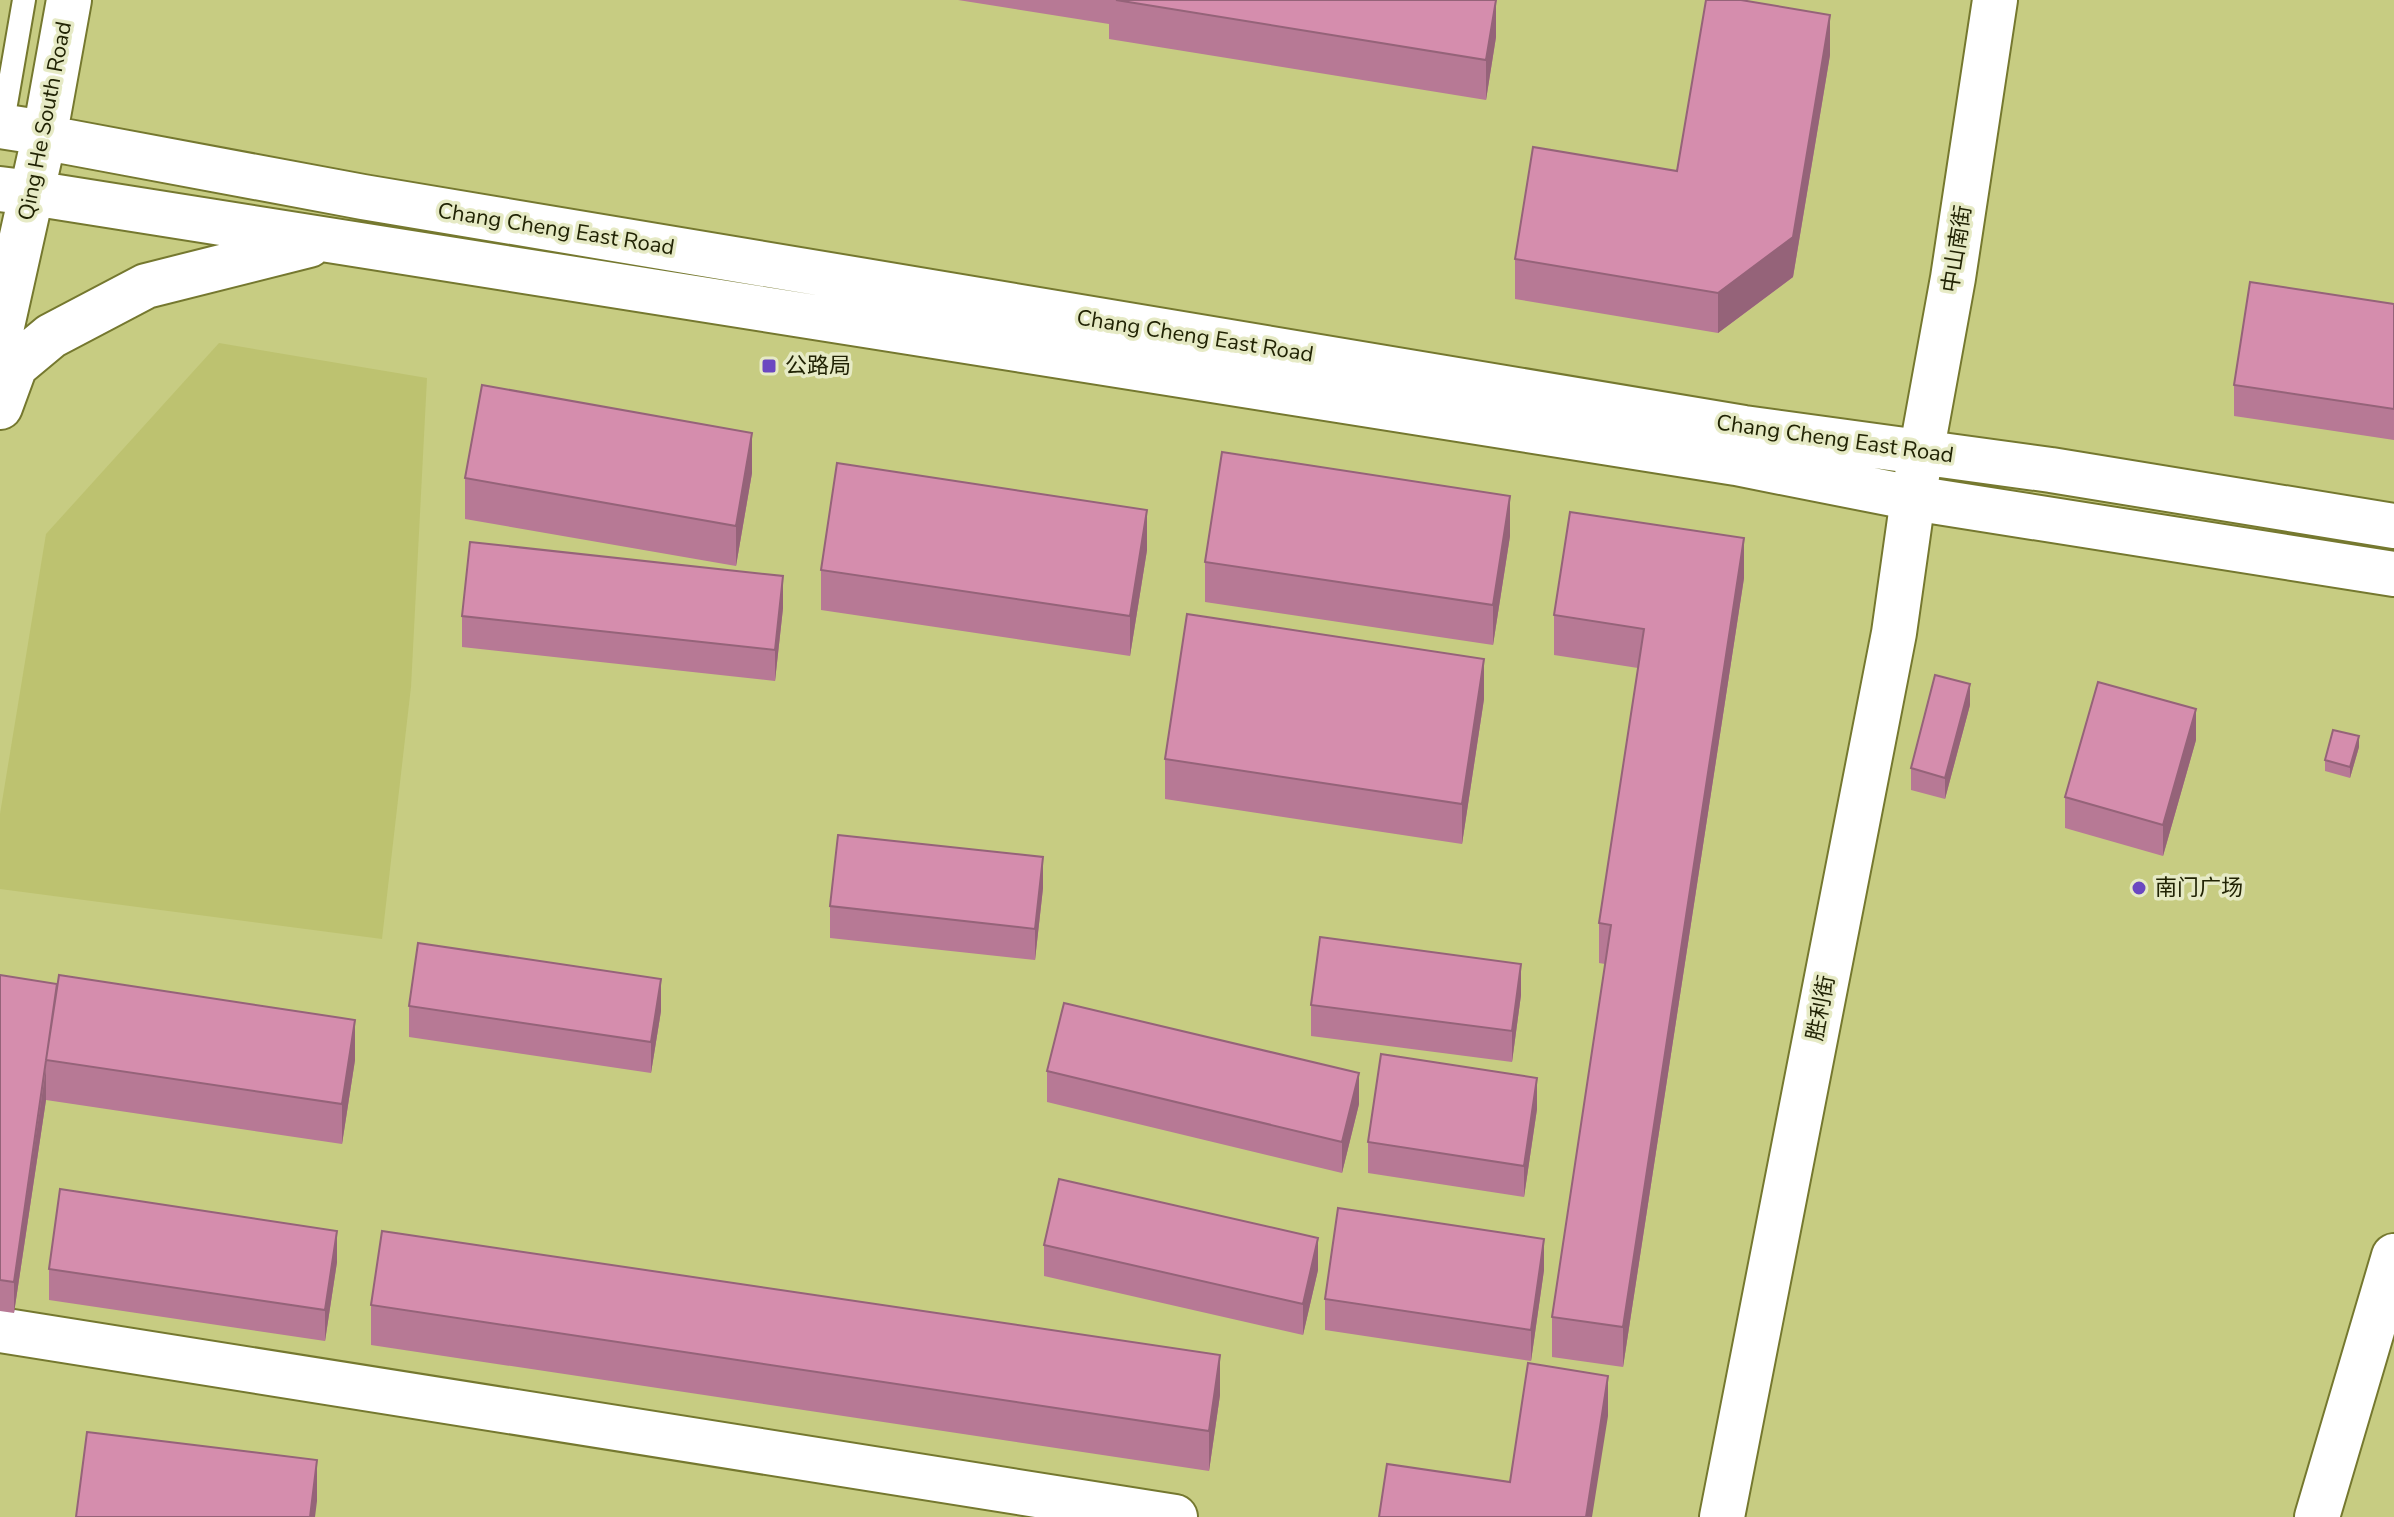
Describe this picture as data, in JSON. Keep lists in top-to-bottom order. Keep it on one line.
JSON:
{"streets":{"main road":["Qing He South Road","Chang Cheng East Road","中山南街","胜利街"]},"crossings":[["Qing He South Road","Chang Cheng East Road"],["Chang Cheng East Road","中山南街"],["Chang Cheng East Road","胜利街"],["中山南街","胜利街"]],"places":{"transit":["公路局"],"other":["南门广场"]}}
